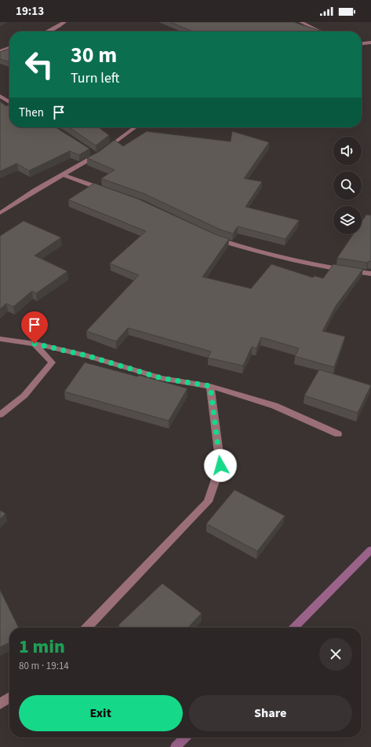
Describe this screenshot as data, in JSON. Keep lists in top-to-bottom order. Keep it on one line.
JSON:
{"page":{"status":"19:13","turn":["30 m","Turn left"],"then":"Then","heading":["1 min","80 m · 19:14"],"buttons":["Exit","Share"]}}
